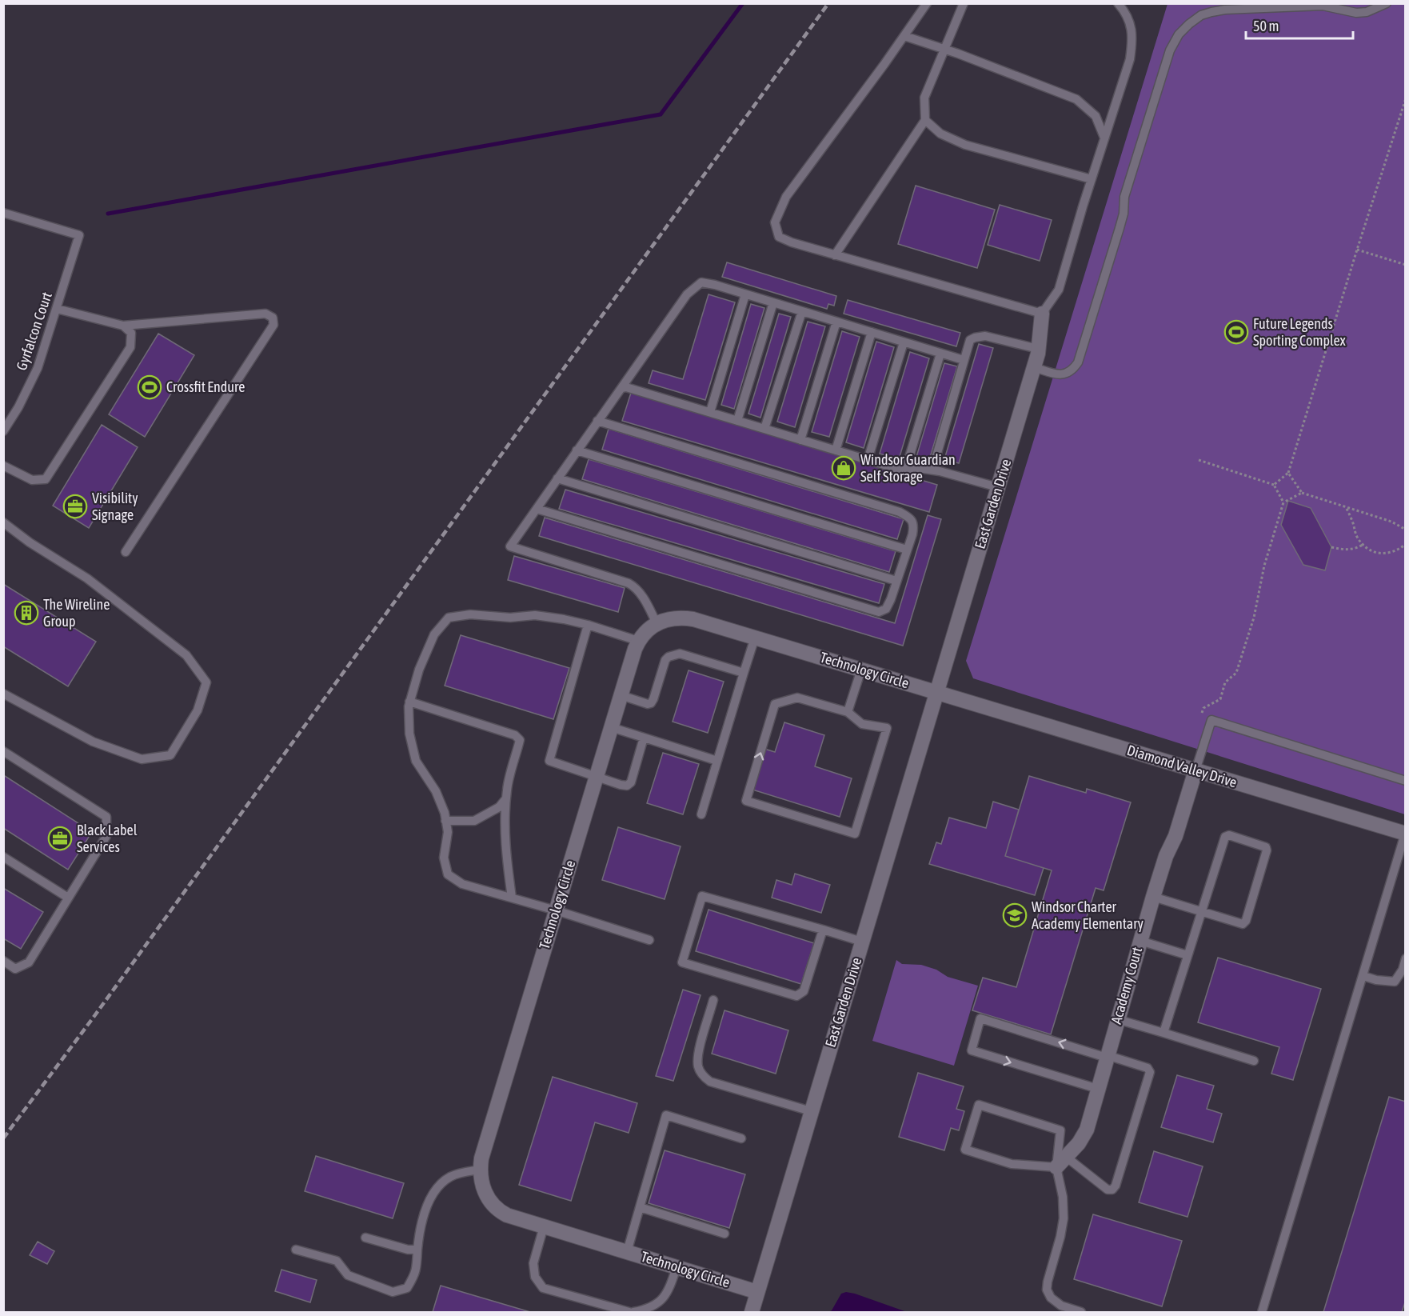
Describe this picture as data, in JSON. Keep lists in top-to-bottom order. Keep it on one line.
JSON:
{"streets":{"street":["East Garden Drive","Technology Circle","Diamond Valley Drive","Academy Court"],"lane":["Gyrfalcon Court"]},"crossings":[["East Garden Drive","Technology Circle"],["East Garden Drive","Diamond Valley Drive"],["Technology Circle","Diamond Valley Drive"],["Diamond Valley Drive","Academy Court"]],"places":{"sports":["Future Legends Sporting Complex","Crossfit Endure"],"shop":["Windsor Guardian Self Storage"],"office":["Visibility Signage","Black Label Services"],"building":["The Wireline Group"],"school or university":["Windsor Charter Academy Elementary"]},"scale_bar":"50 m"}
